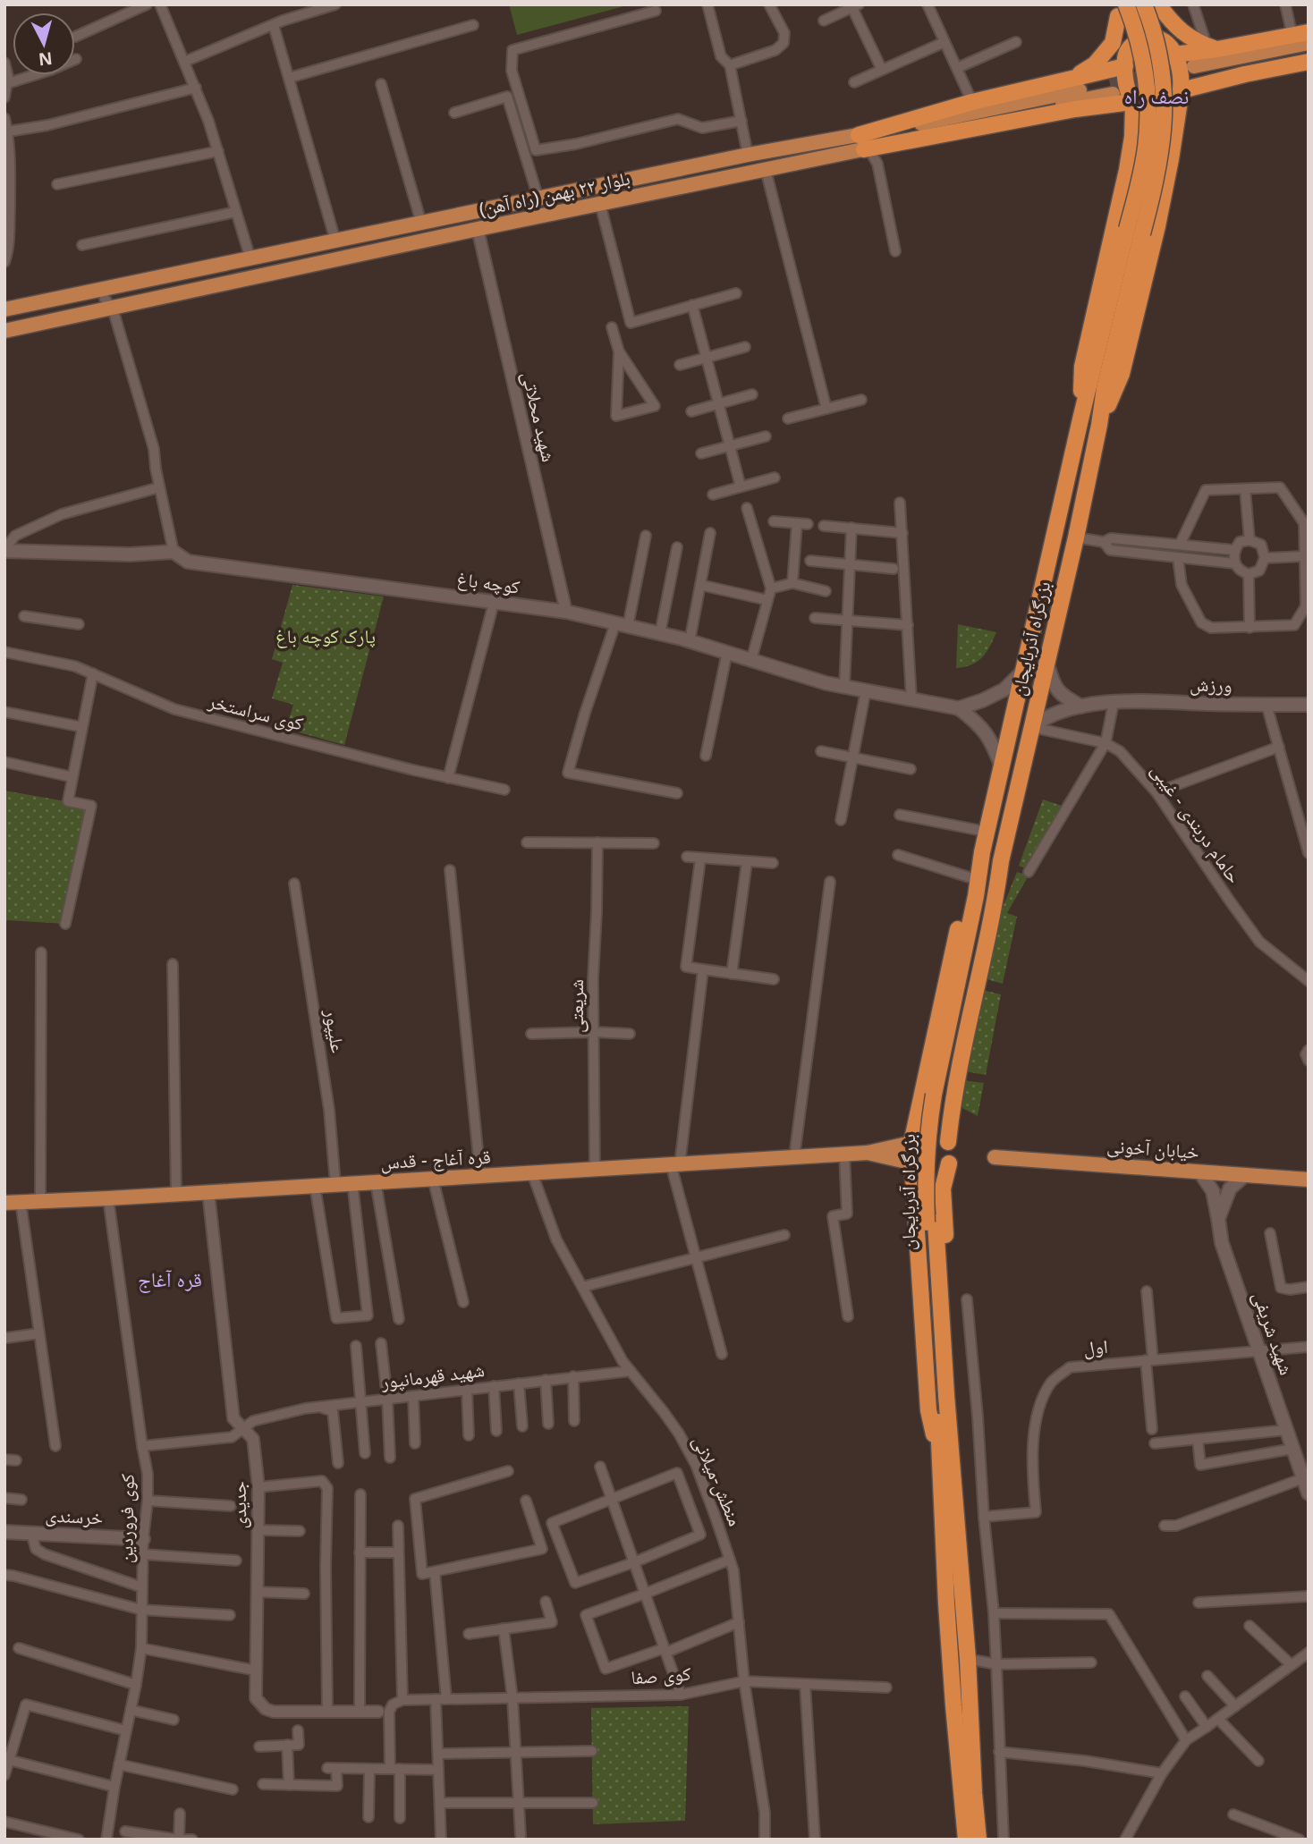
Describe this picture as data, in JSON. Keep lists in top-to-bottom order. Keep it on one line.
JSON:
{"streets":{"highway":["بزرگراه آذربایجان"],"main road":["بلوار ۲۲ بهمن (راه آهن)","کوچه باغ","ورزش","خیابان آخونی","قره آغاج - قدس","شهید شریفی","خرسندی"],"street":["شهید محلاتی","کوی سراستخر","حامام دربندی - غیبی","شریعتی","علیپور","اول","شهید قهرمانپور","منطش-میلانی","جدیدی","کوی فروردین","کوی صفا"]},"crossings":[["بلوار ۲۲ بهمن (راه آهن)","شهید محلاتی"],["شهید محلاتی","کوچه باغ"],["بزرگراه آذربایجان","ورزش"],["بزرگراه آذربایجان","حامام دربندی - غیبی"],["ورزش","حامام دربندی - غیبی"],["شریعتی","قره آغاج - قدس"],["علیپور","قره آغاج - قدس"],["خیابان آخونی","شهید شریفی"],["قره آغاج - قدس","منطش-میلانی"],["قره آغاج - قدس","جدیدی"],["قره آغاج - قدس","کوی فروردین"],["شهید شریفی","اول"],["شهید قهرمانپور","منطش-میلانی"],["شهید قهرمانپور","جدیدی"],["شهید قهرمانپور","کوی فروردین"],["منطش-میلانی","کوی صفا"],["خرسندی","کوی فروردین"]],"districts":["نصف راه","قره آغاج"],"parks":["پارک کوچه باغ"],"north":"bottom"}
